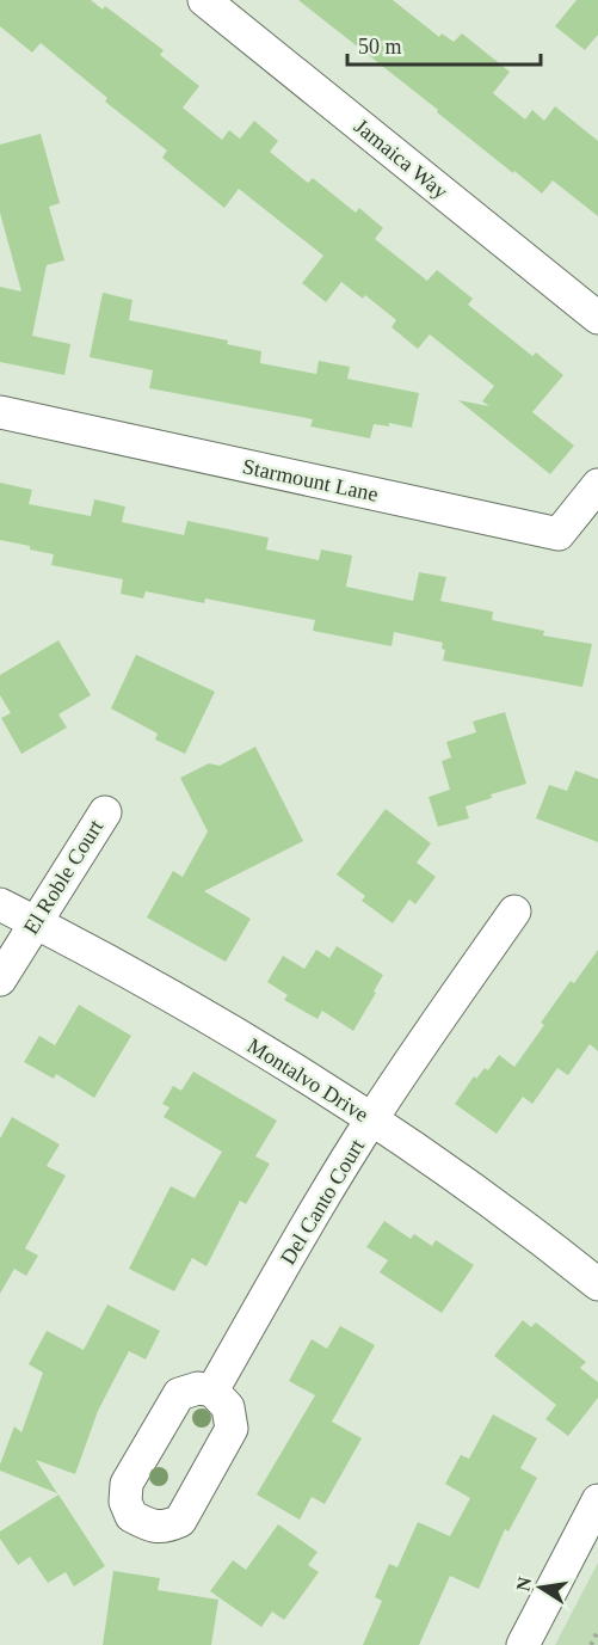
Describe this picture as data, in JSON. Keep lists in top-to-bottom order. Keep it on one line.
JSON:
{"streets":{"street":["Jamaica Way","Starmount Lane","El Roble Court","Montalvo Drive","Del Canto Court"]},"crossings":[["El Roble Court","Montalvo Drive"],["Montalvo Drive","Del Canto Court"]],"scale_bar":"50 m","north":"left"}
